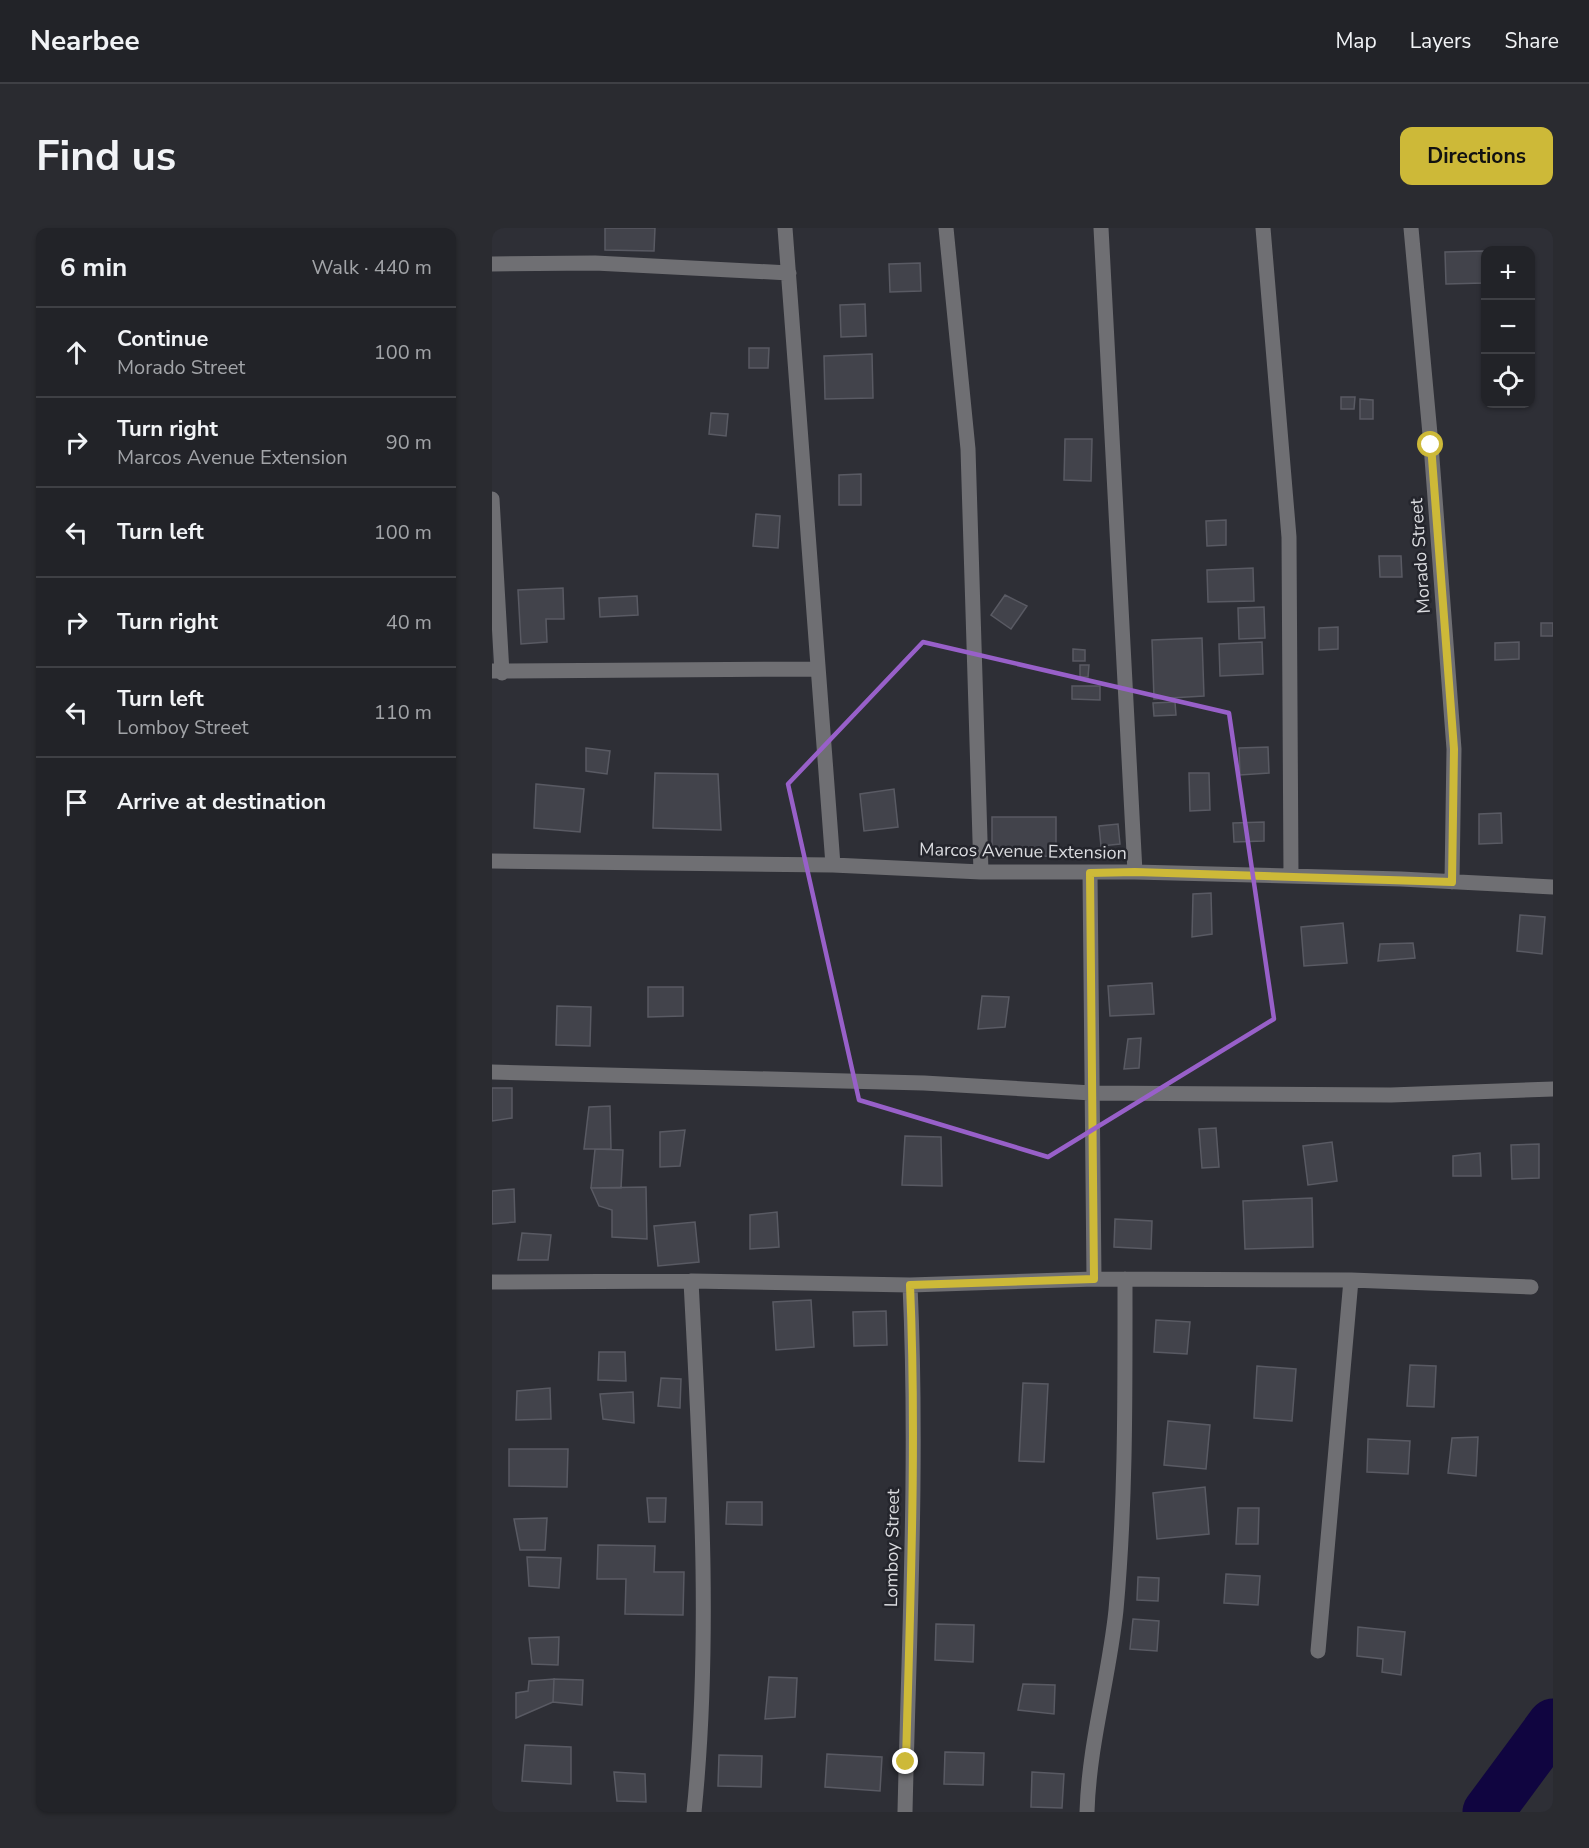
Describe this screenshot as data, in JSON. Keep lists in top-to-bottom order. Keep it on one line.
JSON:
{"streets":{"street":["Morado Street","Marcos Avenue Extension","Lomboy Street"]},"crossings":[["Morado Street","Marcos Avenue Extension"]],"page":{"header":"Nearbee","nav":["Map","Layers","Share"],"buttons":"Directions","title":"Find us","heading":["6 min","Walk · 440 m"],"map_buttons":["+","−"],"list":[["Continue","Morado Street","100 m"],["Turn right","Marcos Avenue Extension","90 m"],["Turn left","100 m"],["Turn right","40 m"],["Turn left","Lomboy Street","110 m"],"Arrive at destination"]}}
